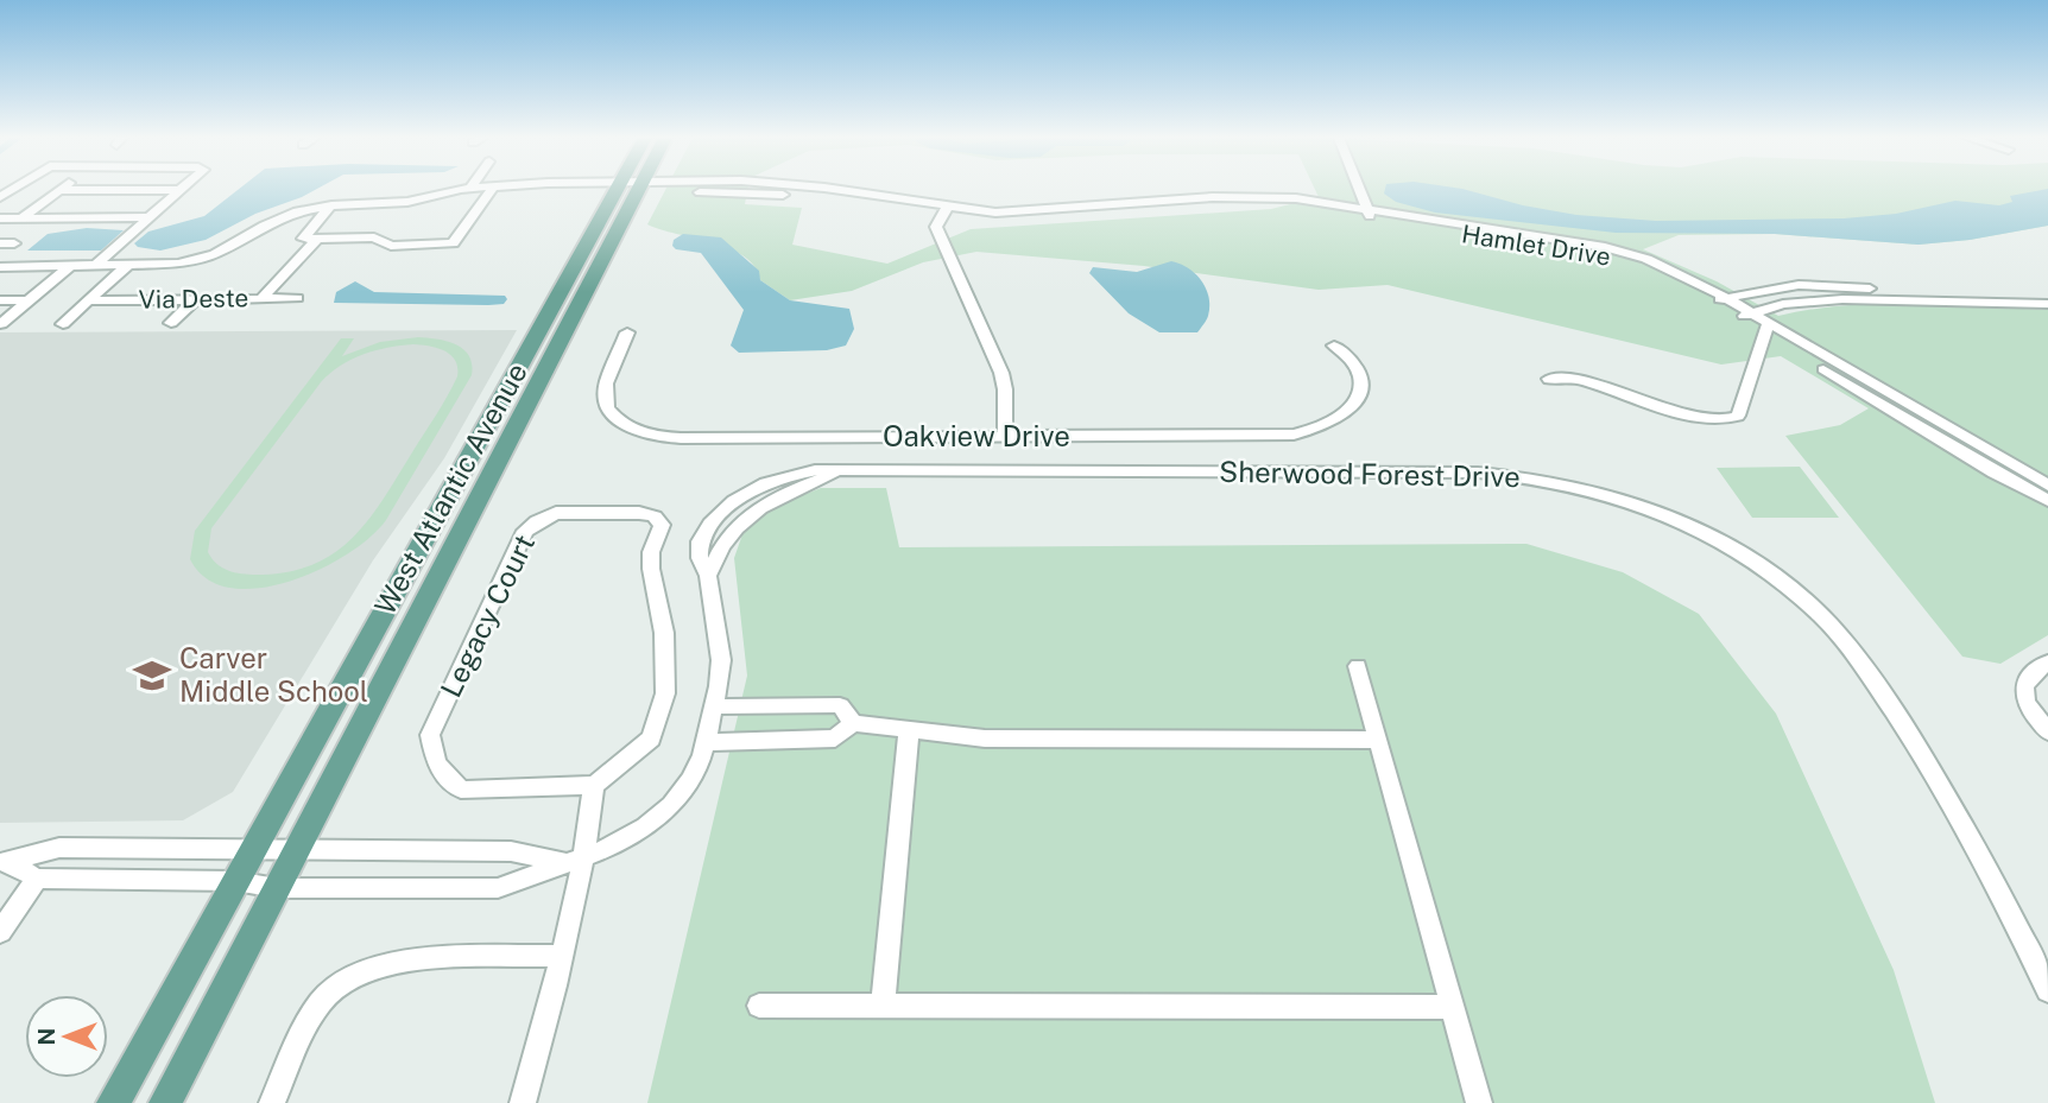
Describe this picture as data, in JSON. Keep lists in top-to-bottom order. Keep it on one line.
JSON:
{"streets":{"main road":["West Atlantic Avenue"],"street":["Hamlet Drive","Via Deste","Oakview Drive","Sherwood Forest Drive","Legacy Court"]},"crossings":[["Sherwood Forest Drive","West Atlantic Avenue"]],"places":{"school or university":["Carver Middle School"]},"north":"left"}
